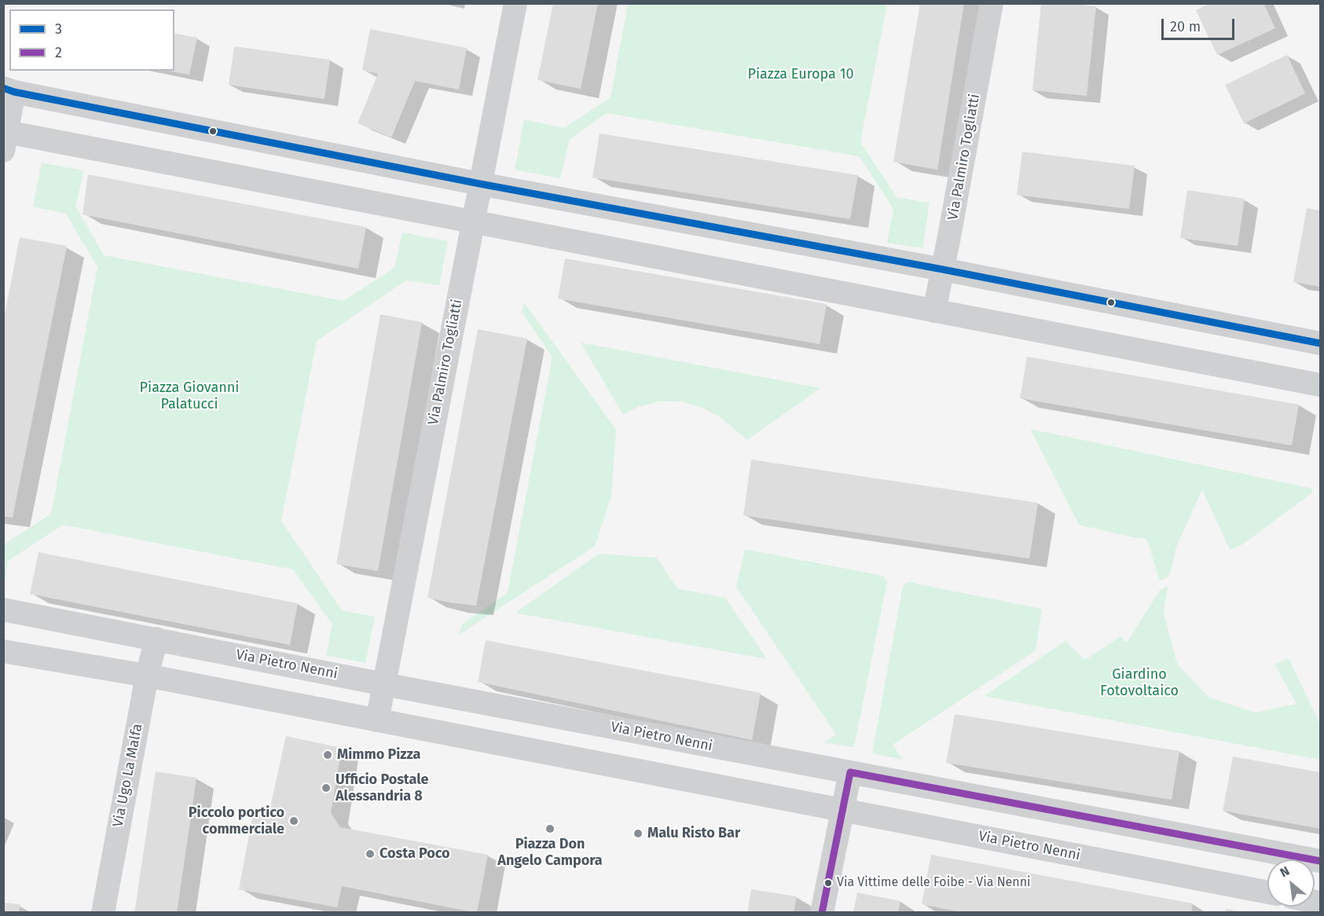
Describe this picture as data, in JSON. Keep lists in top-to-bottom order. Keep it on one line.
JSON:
{"streets":{"street":["Via Palmiro Togliatti","Via Pietro Nenni","Via Ugo La Malfa"]},"crossings":[["Via Palmiro Togliatti","Via Pietro Nenni"],["Via Pietro Nenni","Via Ugo La Malfa"]],"parks":["Piazza Europa 10","Piazza Giovanni Palatucci","Giardino Fotovoltaico"],"places":["Mimmo Pizza","Ufficio Postale Alessandria 8","Piccolo portico commerciale","Piazza Don Angelo Campora","Malu Risto Bar","Costa Poco","Via Vittime delle Foibe - Via Nenni"],"lines":["transit line 3","transit line 2"],"legend":["3","2"],"scale_bar":"20 m","north":"top left"}
